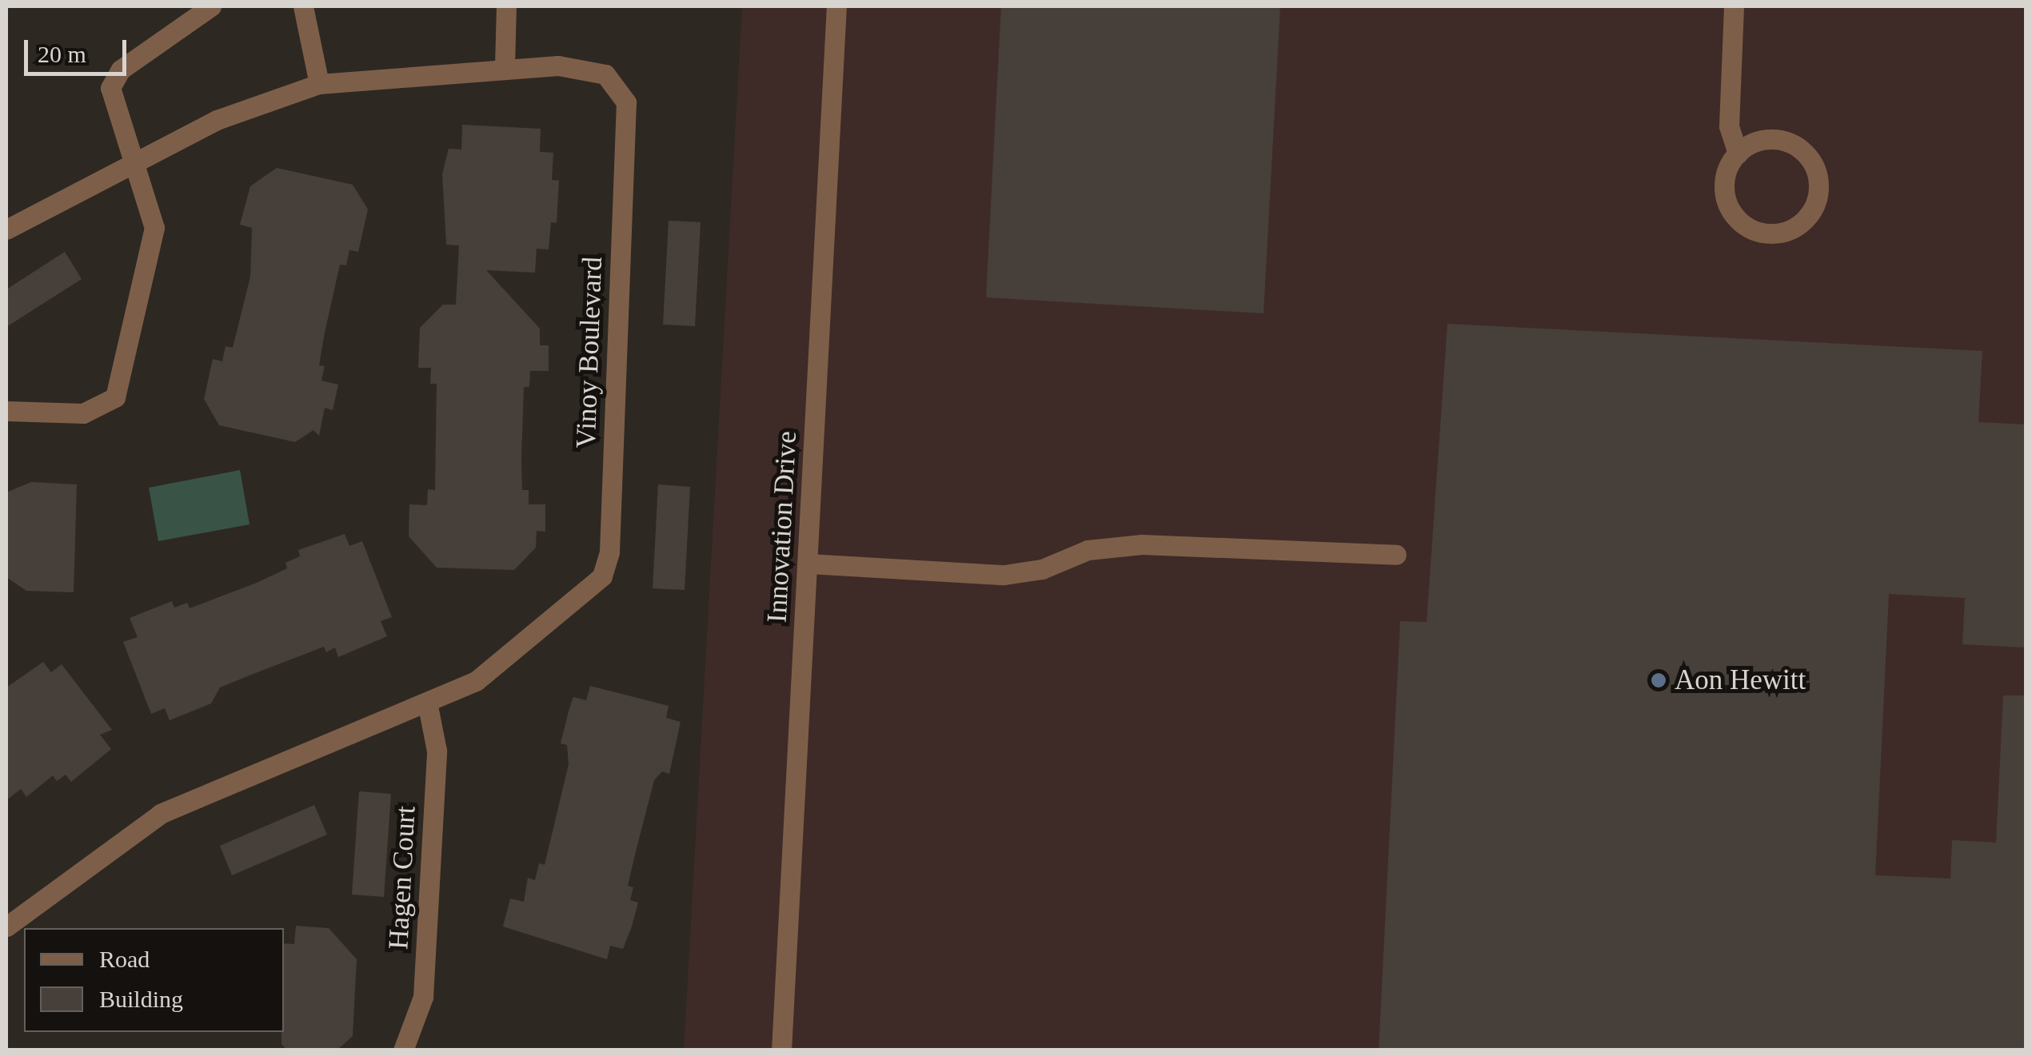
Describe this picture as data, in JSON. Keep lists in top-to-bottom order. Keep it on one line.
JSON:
{"streets":{"street":["Vinoy Boulevard","Innovation Drive","Hagen Court"]},"crossings":[["Vinoy Boulevard","Hagen Court"]],"places":["Aon Hewitt"],"legend":["Road","Building"],"scale_bar":"20 m"}
